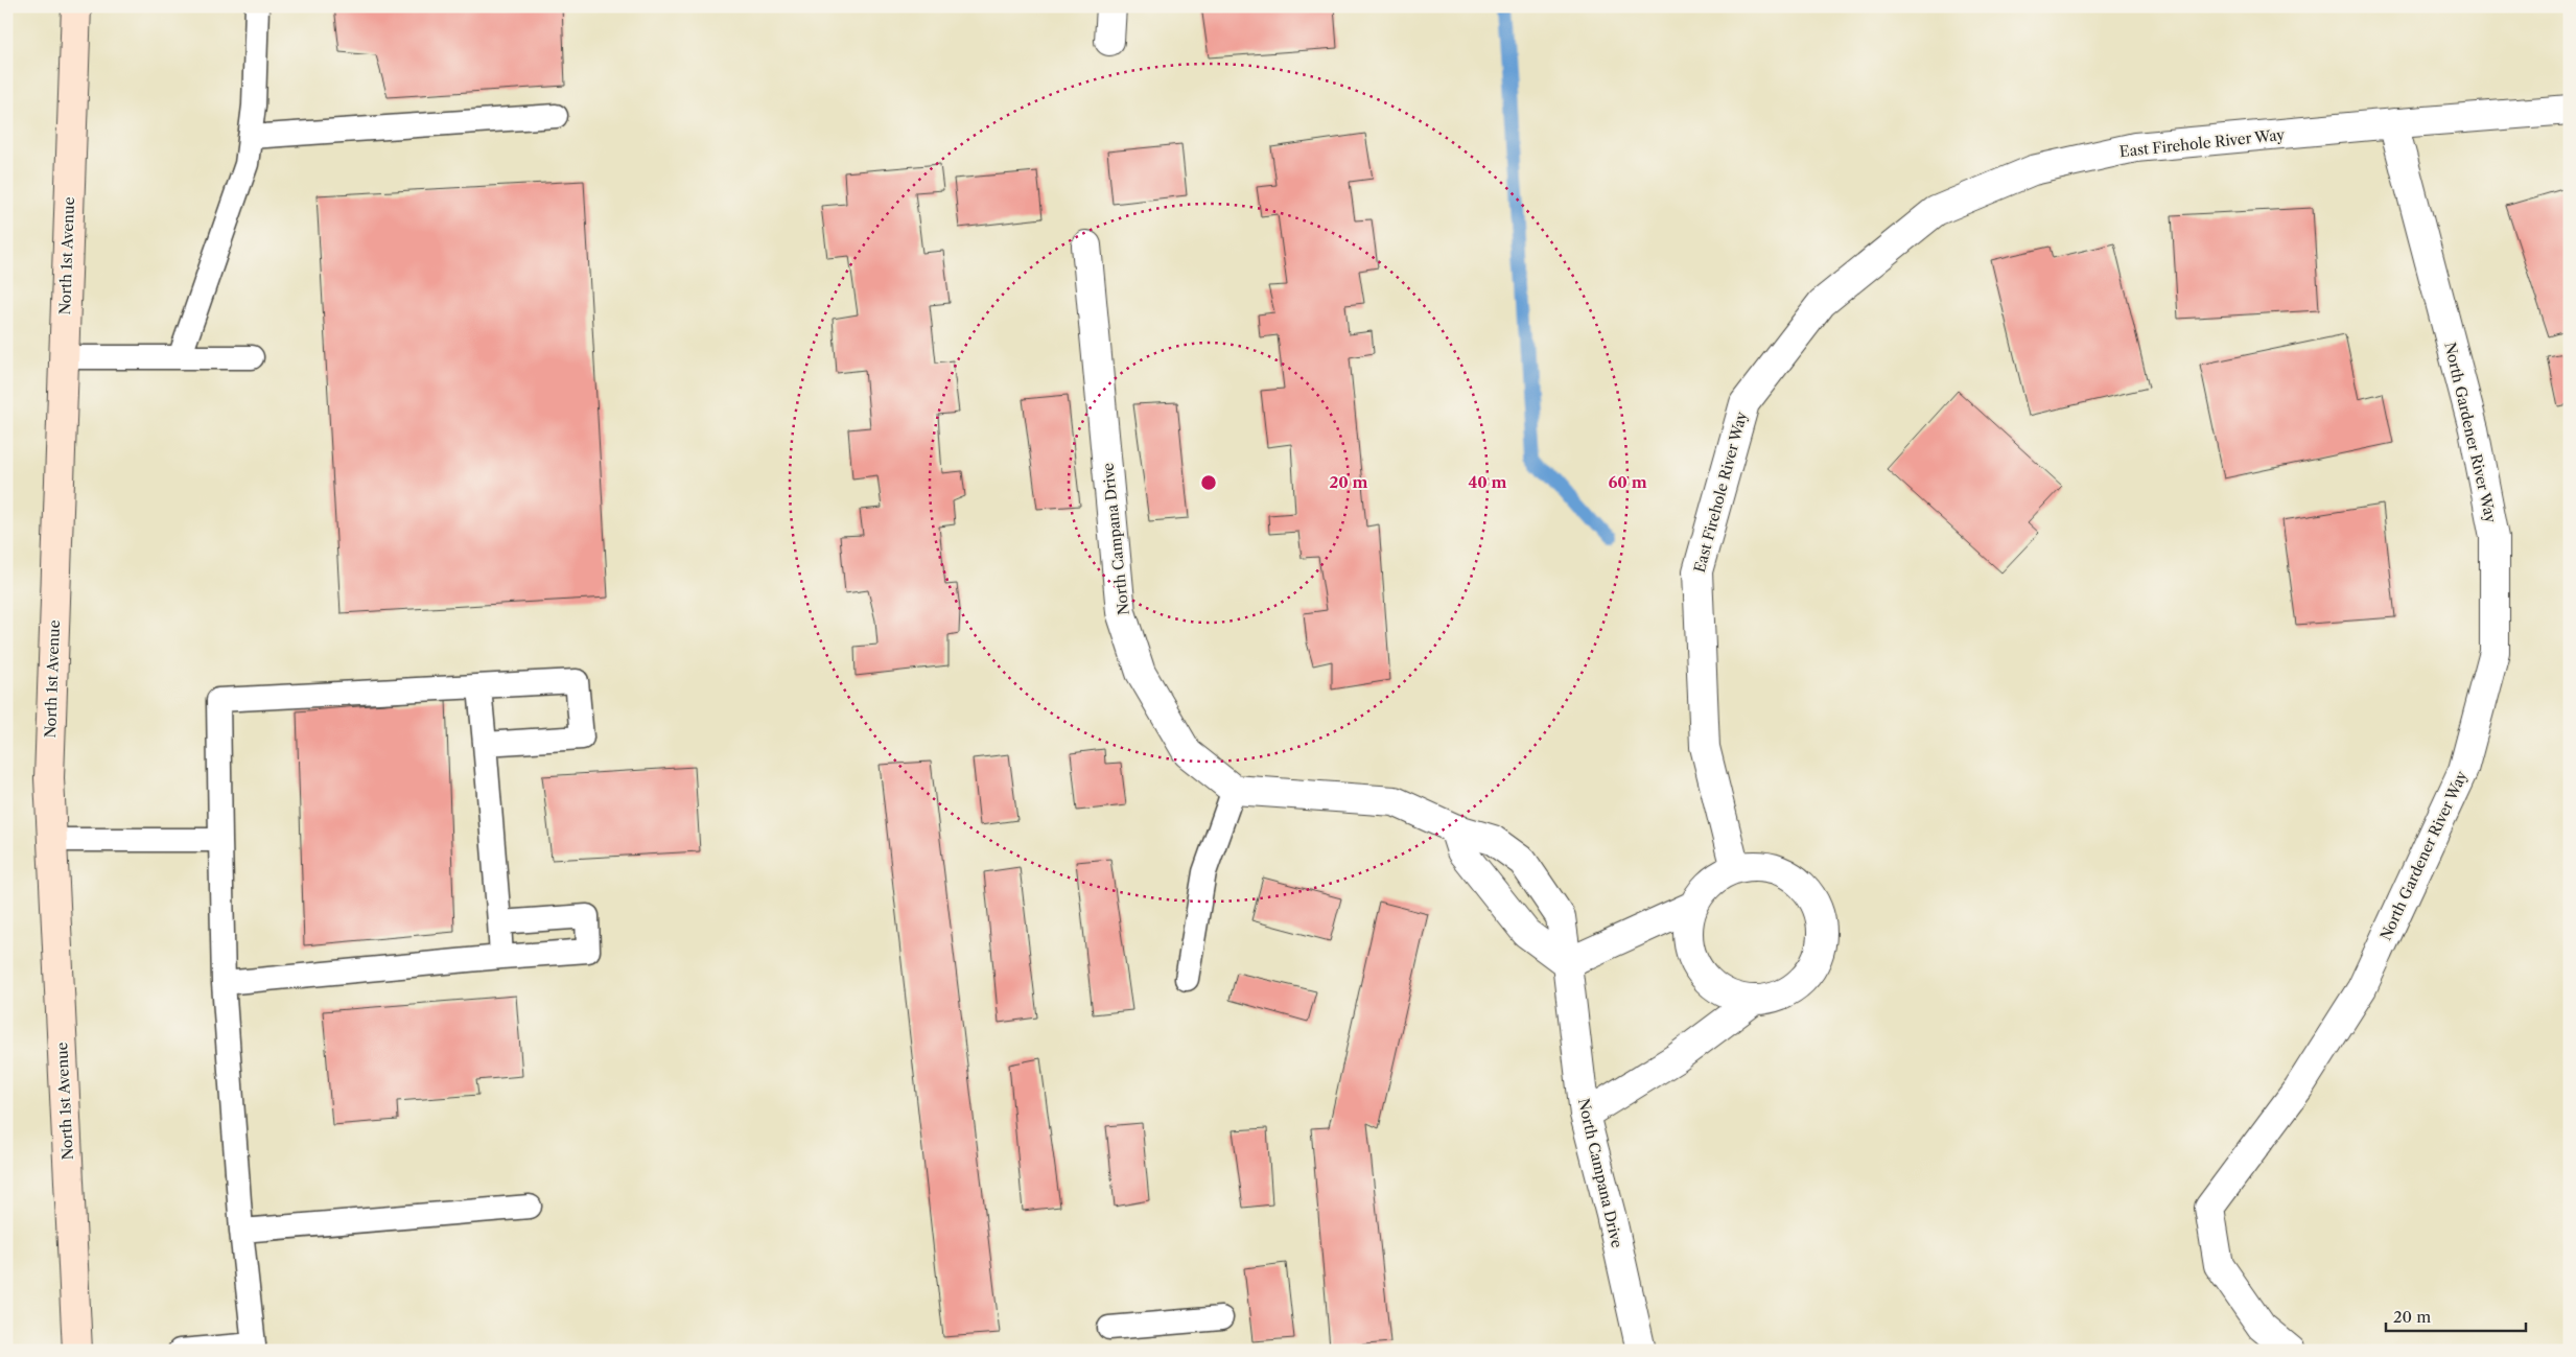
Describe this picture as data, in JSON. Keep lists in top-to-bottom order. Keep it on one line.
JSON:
{"streets":{"main road":["North 1st Avenue"],"street":["East Firehole River Way","North Gardener River Way","North Campana Drive"]},"crossings":[["East Firehole River Way","North Gardener River Way"]],"scale_bar":"20 m","rings":["20 m","40 m","60 m"]}
